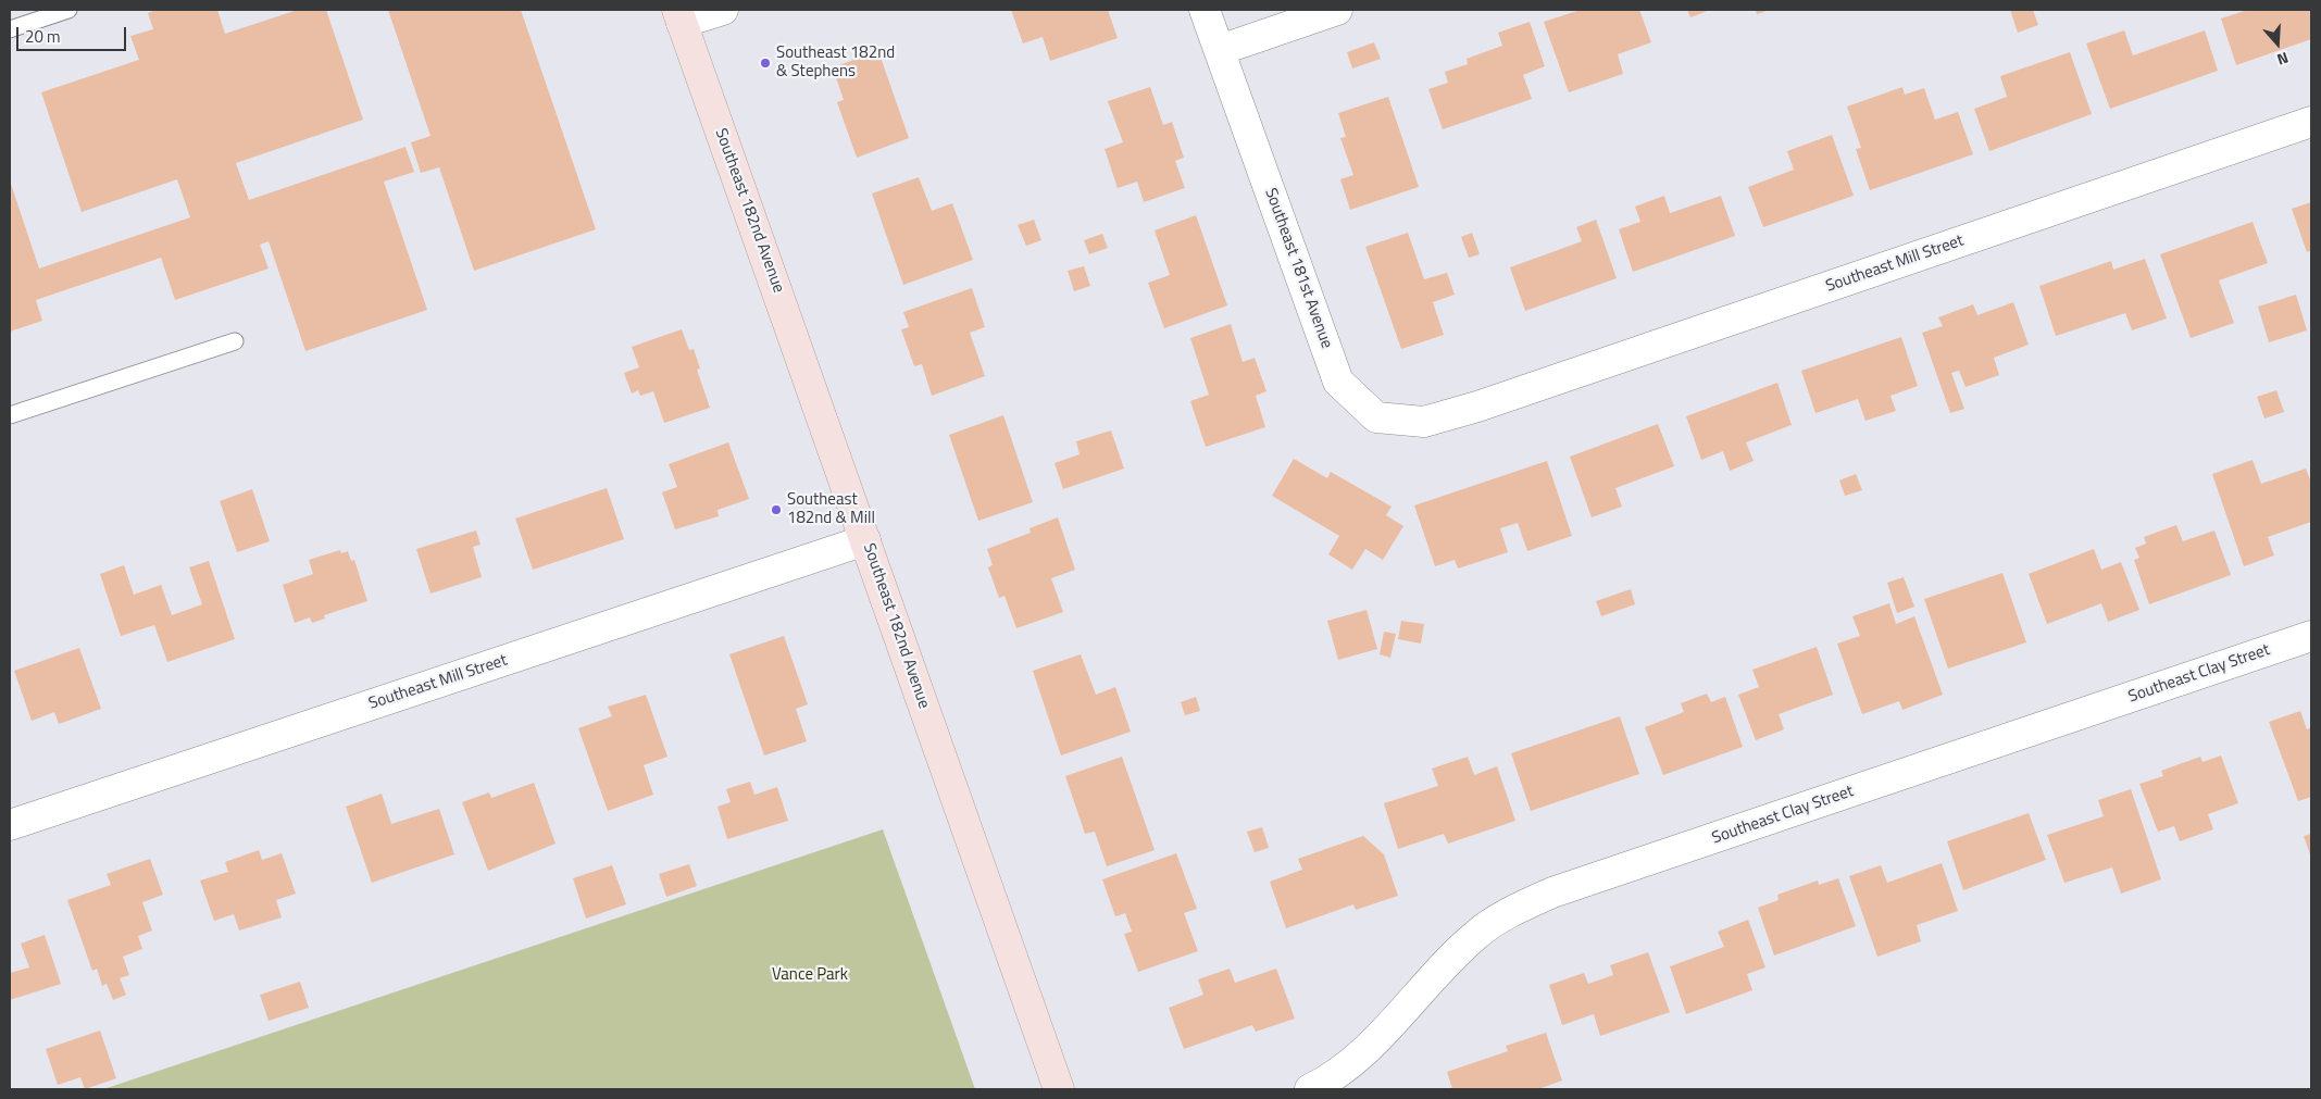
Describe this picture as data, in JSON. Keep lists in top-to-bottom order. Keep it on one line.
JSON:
{"streets":{"main road":["Southeast 182nd Avenue"],"street":["Southeast Mill Street","Southeast 181st Avenue","Southeast Clay Street"]},"crossings":[["Southeast 182nd Avenue","Southeast Mill Street"],["Southeast Mill Street","Southeast 181st Avenue"]],"parks":["Vance Park"],"places":["Southeast 182nd & Stephens","Southeast 182nd & Mill"],"scale_bar":"20 m","north":"bottom"}
